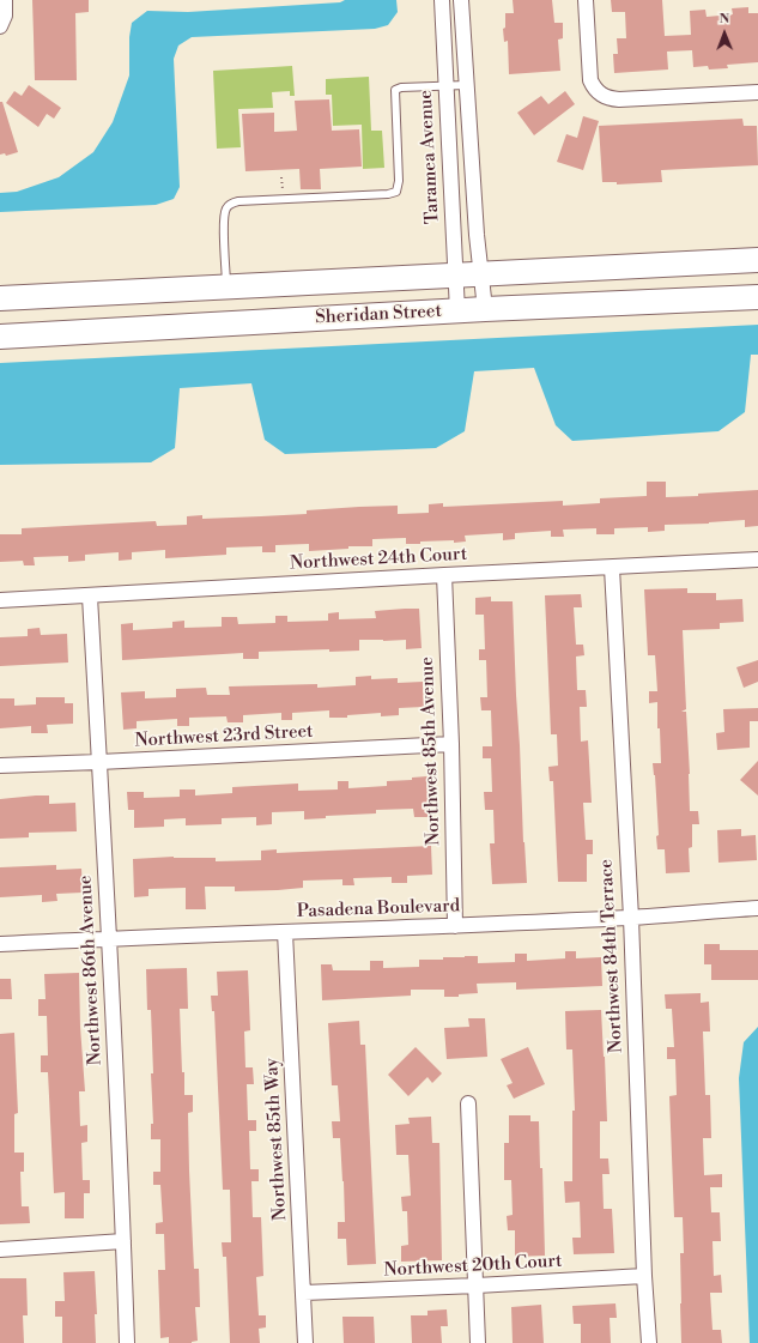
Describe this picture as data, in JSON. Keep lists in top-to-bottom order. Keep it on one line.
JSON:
{"streets":{"main road":["Sheridan Street"],"street":["Taramea Avenue","Northwest 24th Court","Northwest 23rd Street","Northwest 85th Avenue","Pasadena Boulevard","Northwest 84th Terrace","Northwest 86th Avenue","Northwest 85th Way","Northwest 20th Court"]},"crossings":[["Taramea Avenue","Sheridan Street"],["Northwest 24th Court","Northwest 85th Avenue"],["Northwest 24th Court","Northwest 84th Terrace"],["Northwest 24th Court","Northwest 86th Avenue"],["Northwest 23rd Street","Northwest 85th Avenue"],["Northwest 23rd Street","Northwest 86th Avenue"],["Northwest 85th Avenue","Pasadena Boulevard"],["Pasadena Boulevard","Northwest 84th Terrace"],["Pasadena Boulevard","Northwest 86th Avenue"],["Pasadena Boulevard","Northwest 85th Way"],["Northwest 84th Terrace","Northwest 20th Court"],["Northwest 85th Way","Northwest 20th Court"]],"north":"top"}
